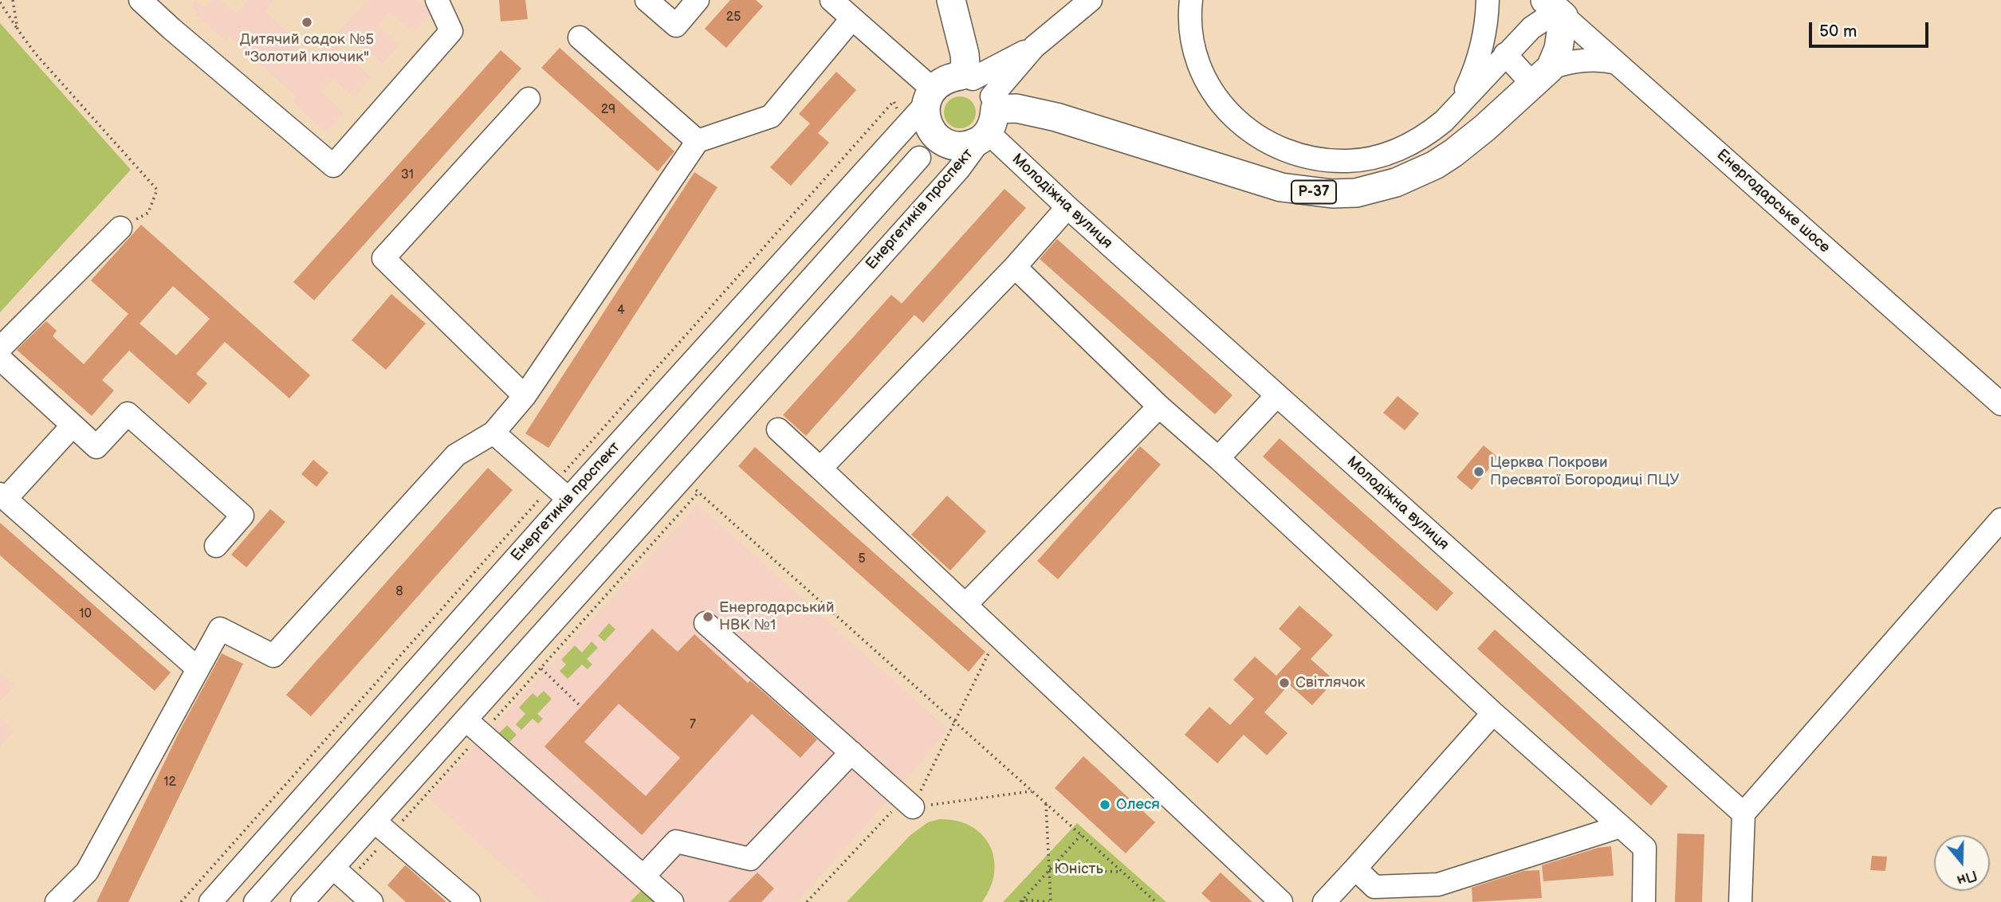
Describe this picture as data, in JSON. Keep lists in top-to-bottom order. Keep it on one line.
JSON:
{"streets":{"main road":["Р-37"],"street":["Молодіжна вулиця","Енергодарське шосе","Енергетиків проспект"]},"crossings":[["Р-37","Молодіжна вулиця"],["Р-37","Енергодарське шосе"],["Р-37","Енергетиків проспект"],["Молодіжна вулиця","Енергетиків проспект"]],"parks":["Юність"],"places":["Дитячий садок №5 \"Золотий ключик\"","Церква Покрови Пресвятої Богородиці ПЦУ","Енергодарський НВК №1","Світлячок","Олеся"],"house_numbers":["25","29","31","4","5","8","10","7","12"],"scale_bar":"50 m","north":"bottom"}
